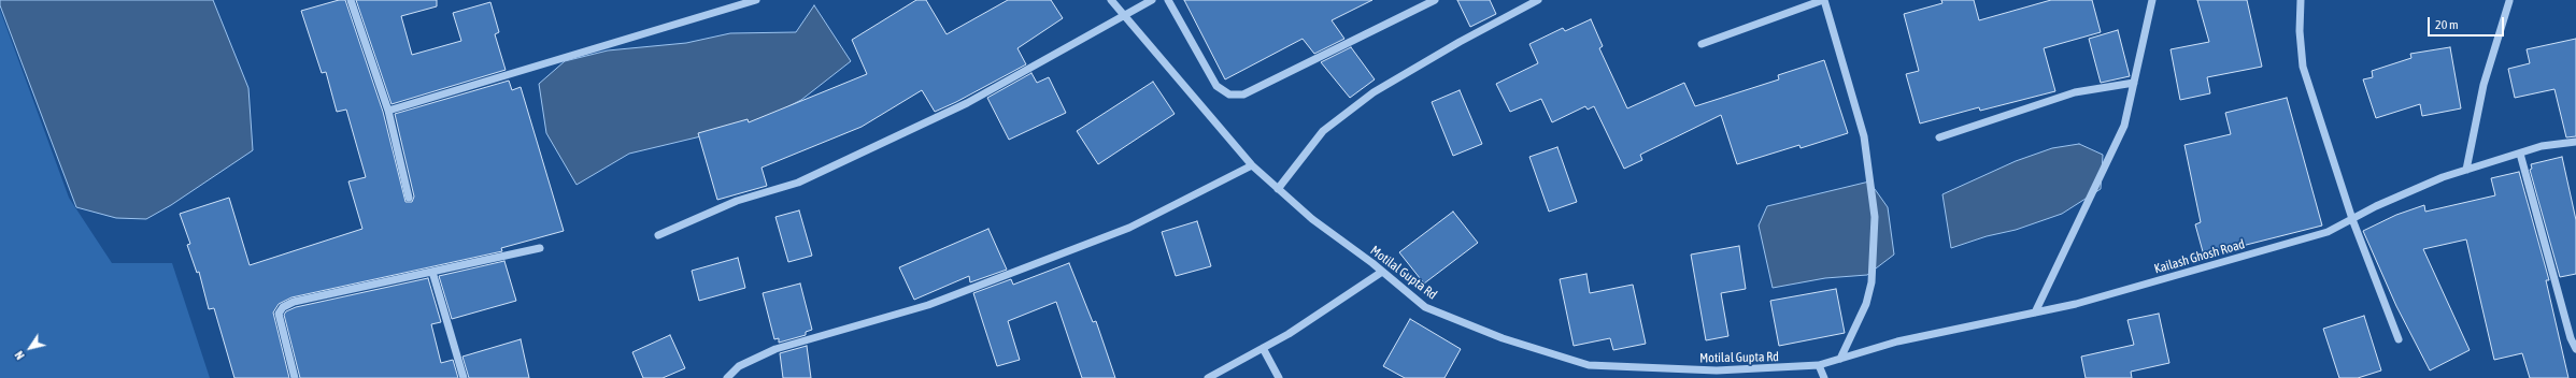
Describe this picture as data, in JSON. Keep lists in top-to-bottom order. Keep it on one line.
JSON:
{"streets":{"street":["Kailash Ghosh Road","Motilal Gupta Rd"]},"crossings":[["Kailash Ghosh Road","Motilal Gupta Rd"]],"scale_bar":"20 m","north":"bottom left"}
